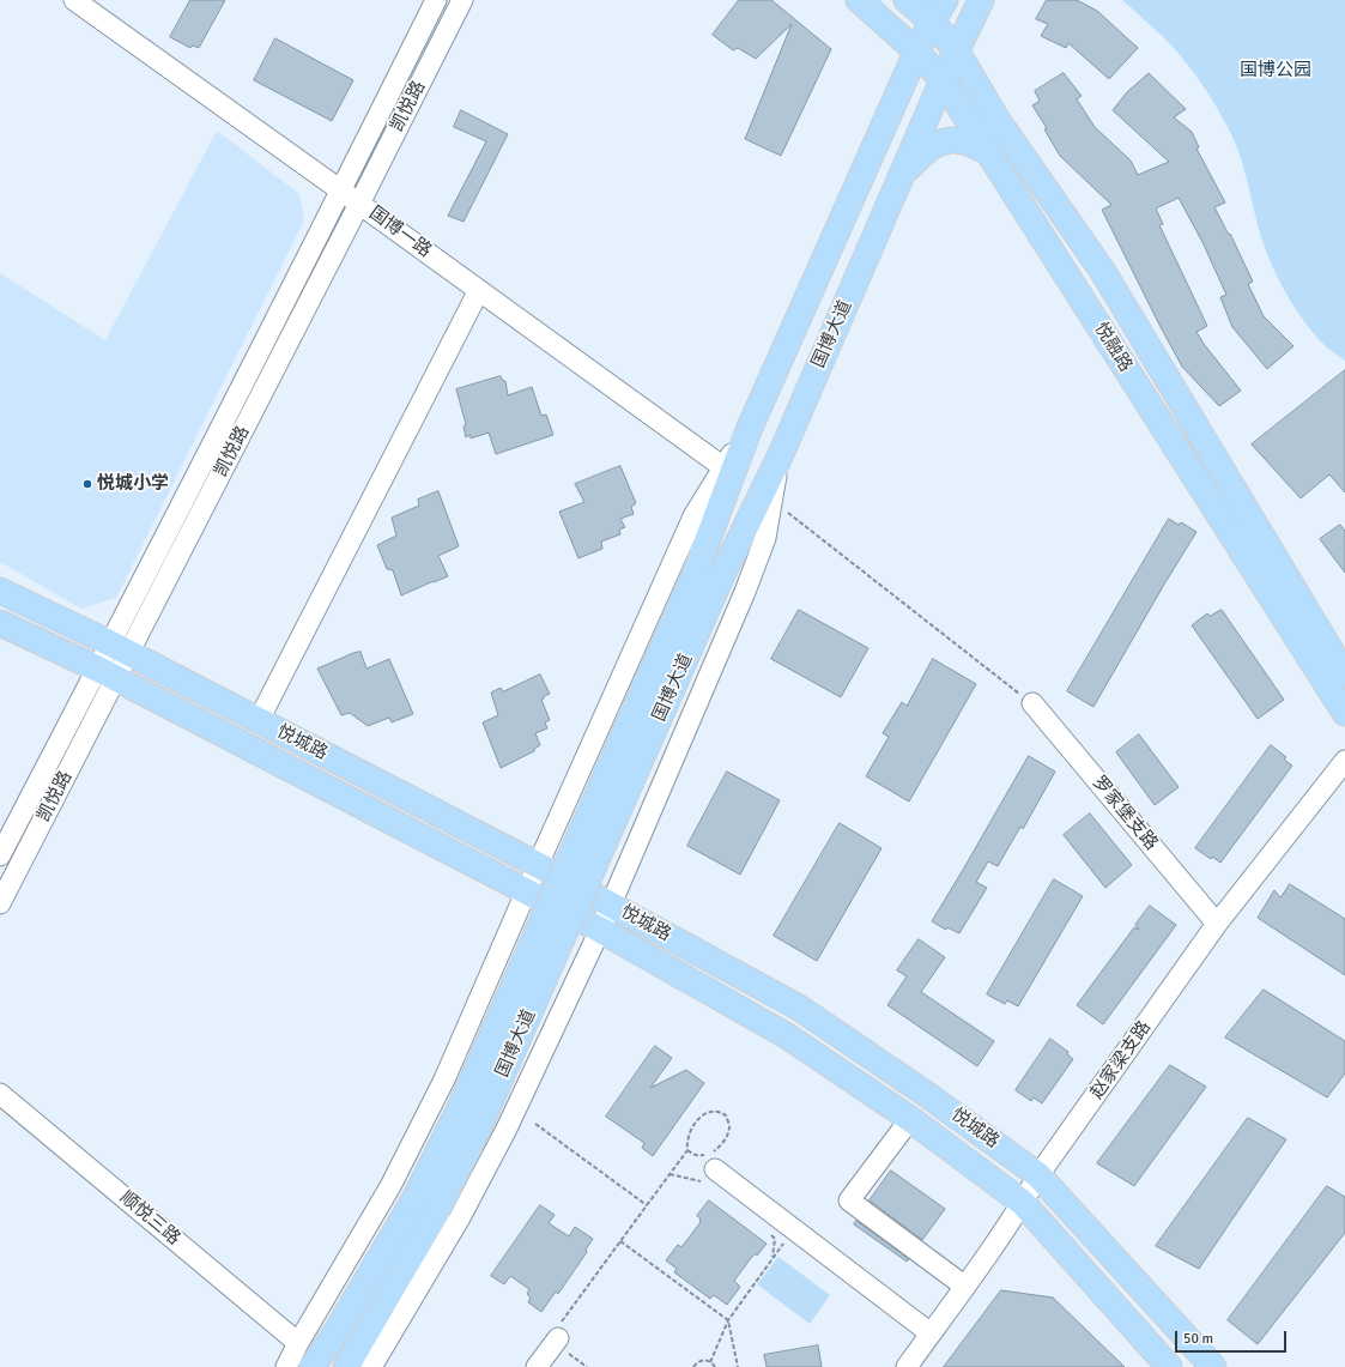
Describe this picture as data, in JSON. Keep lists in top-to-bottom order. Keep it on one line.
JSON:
{"streets":{"main road":["国博大道","悦融路","悦城路"],"street":["凯悦路","国博一路","罗家堡支路","赵家梁支路","顺悦三路"]},"crossings":[["凯悦路","国博一路"],["凯悦路","悦城路"],["国博大道","悦融路"],["悦城路","赵家梁支路"],["罗家堡支路","赵家梁支路"]],"parks":["国博公园"],"places":["悦城小学"],"scale_bar":"50 m"}
